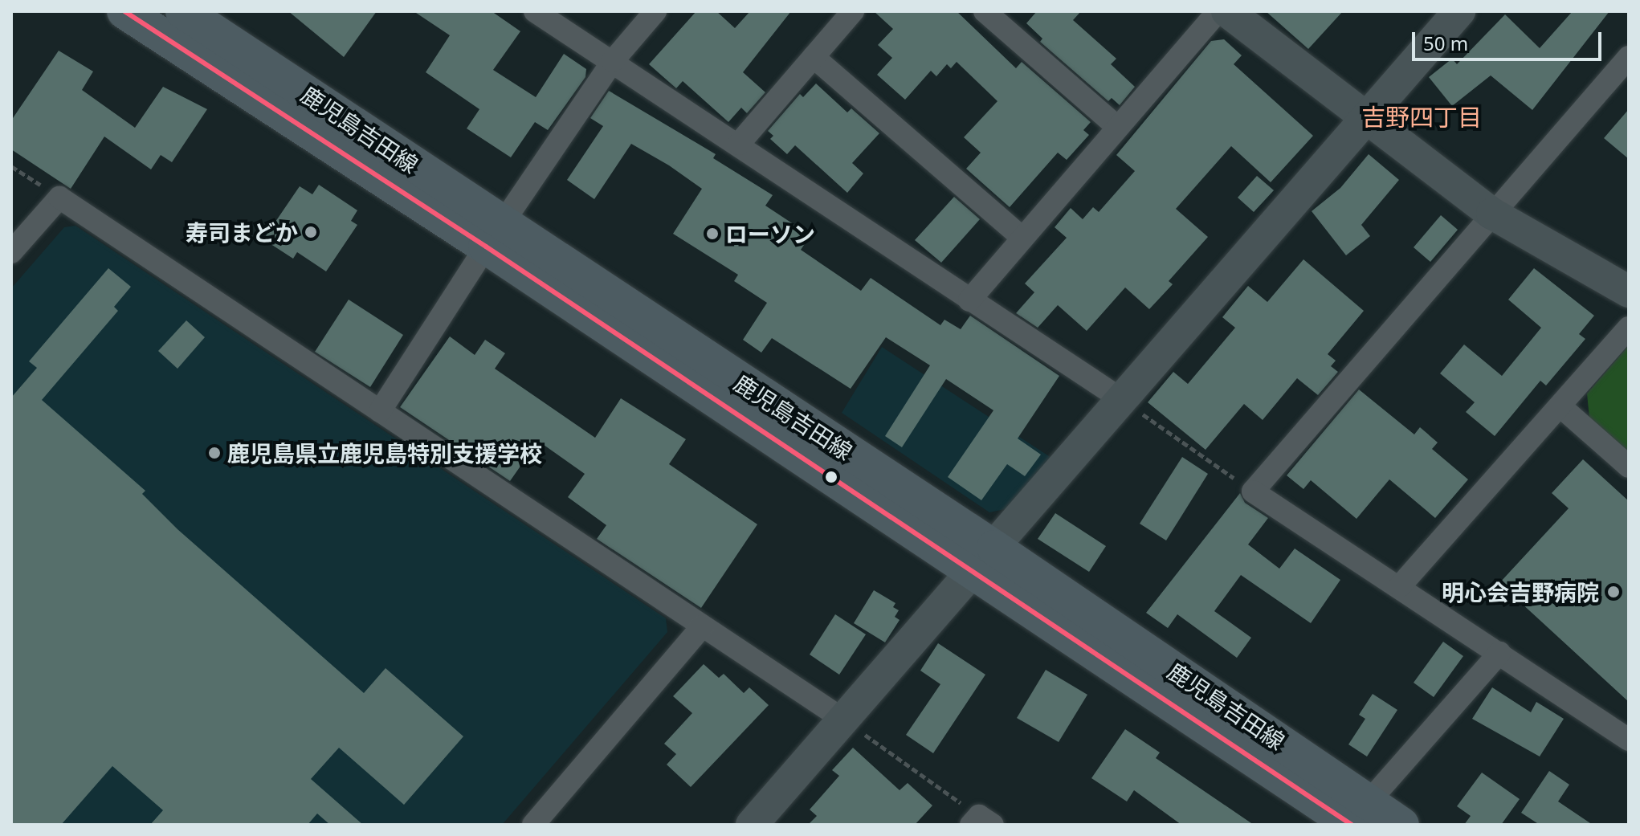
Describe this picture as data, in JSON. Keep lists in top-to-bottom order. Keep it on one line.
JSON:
{"streets":{"main road":["鹿児島吉田線"]},"districts":["吉野四丁目"],"places":["寿司まどか","ローソン","鹿児島県立鹿児島特別支援学校","明心会吉野病院"],"scale_bar":"50 m"}
